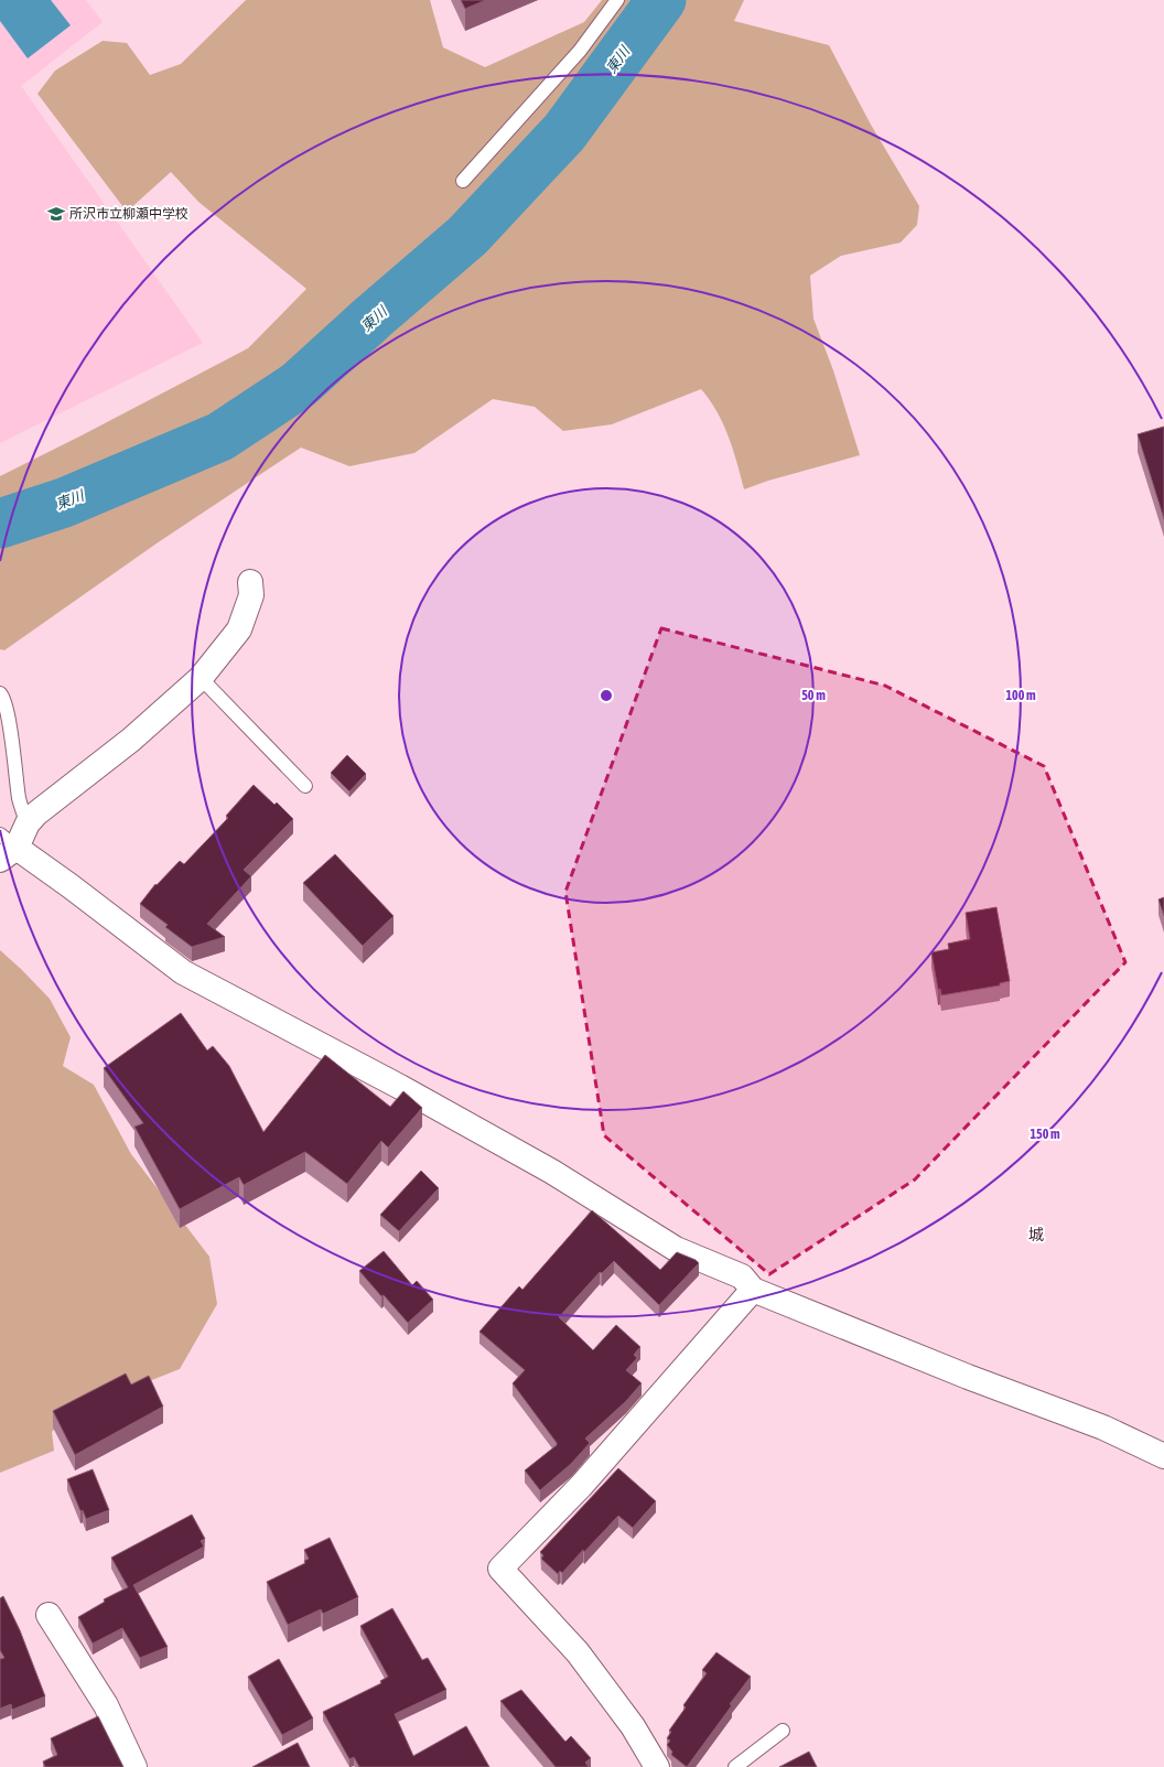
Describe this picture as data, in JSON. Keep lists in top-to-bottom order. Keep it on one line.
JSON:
{"districts":["城"],"water":["東川"],"places":{"school or university":["所沢市立柳瀬中学校"]},"rings":["50 m","100 m","150 m"]}
